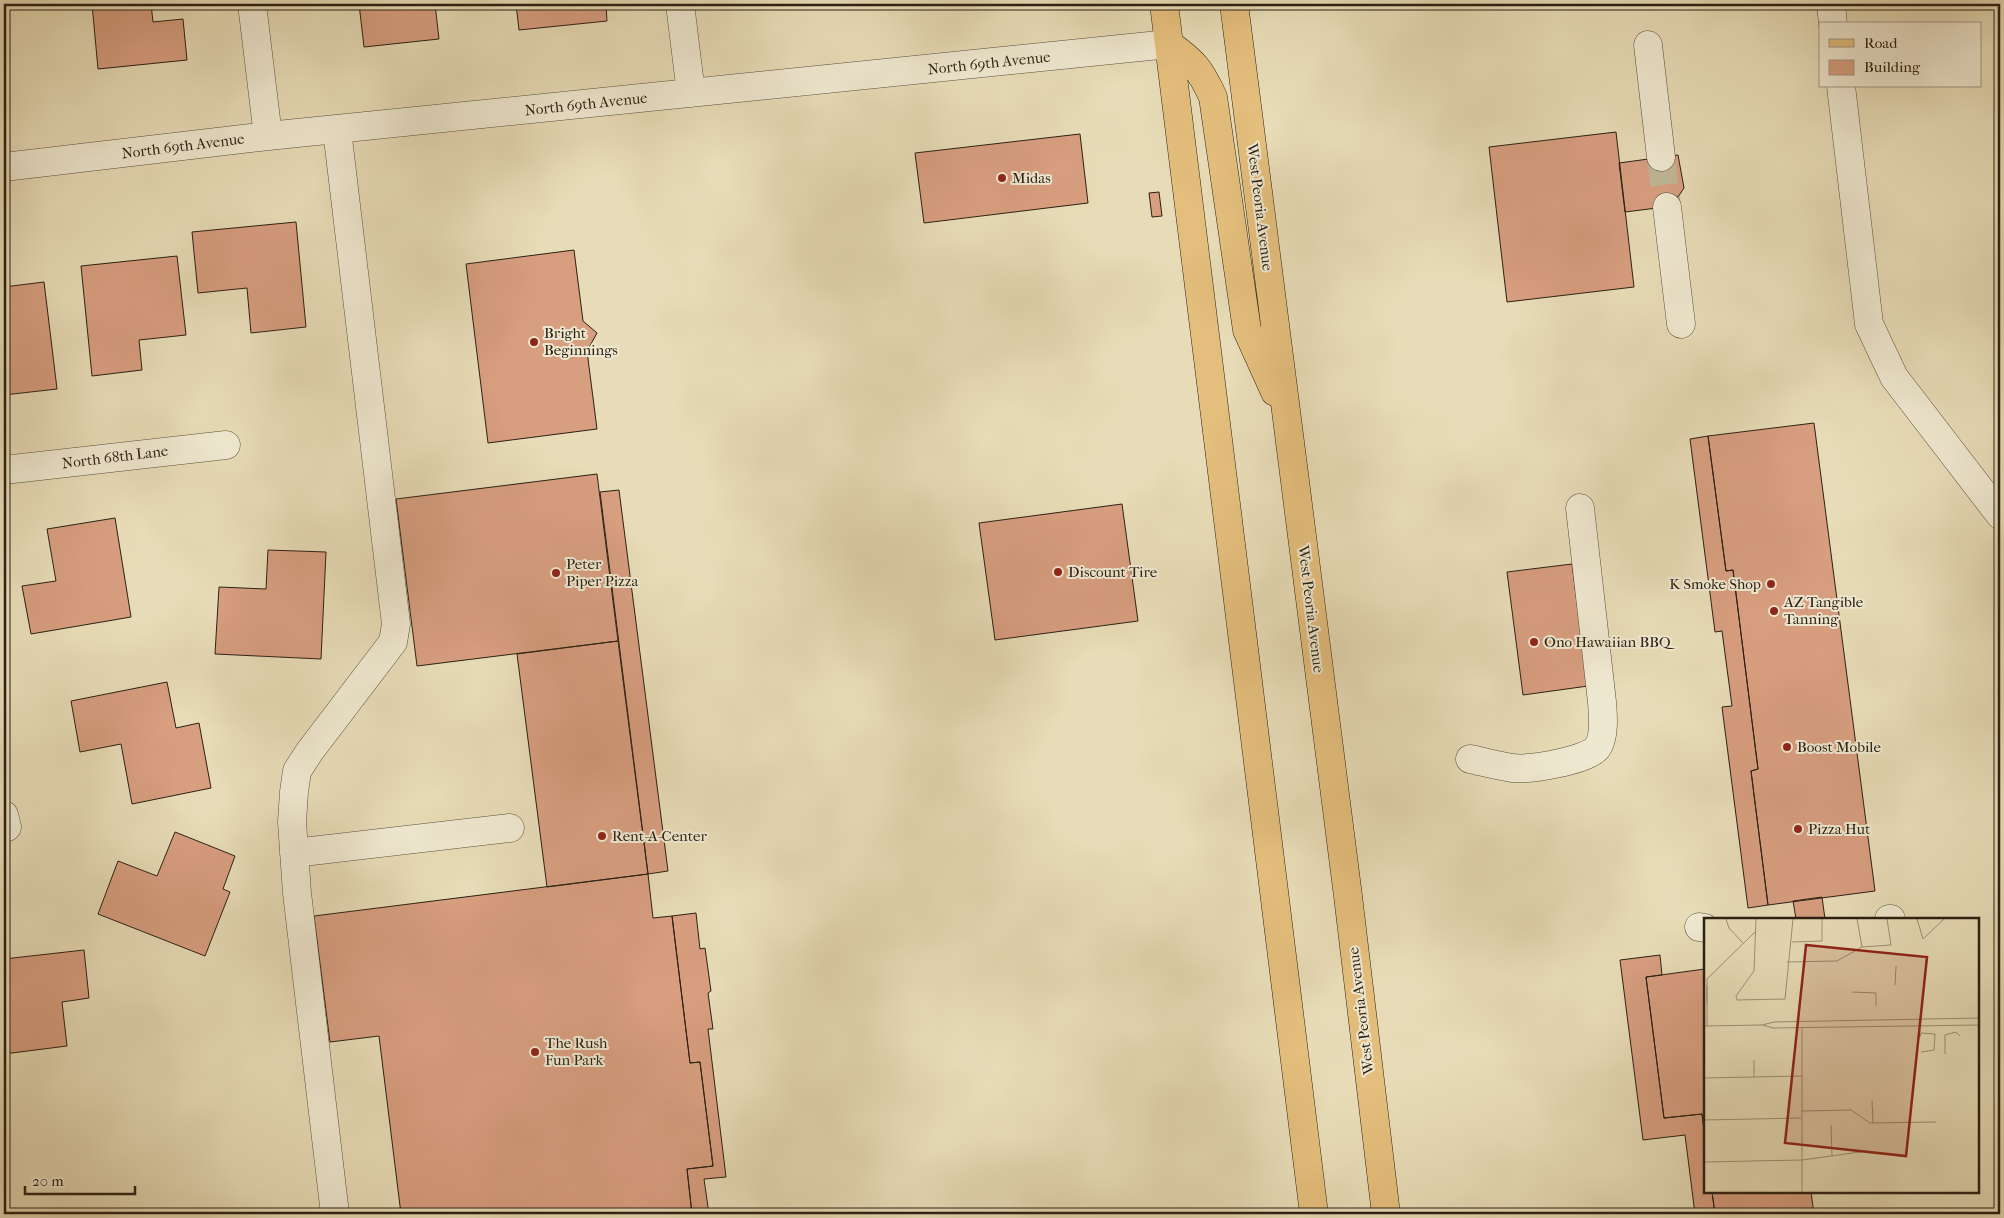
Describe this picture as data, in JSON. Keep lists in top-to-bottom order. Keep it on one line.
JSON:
{"streets":{"main road":["West Peoria Avenue"],"street":["North 69th Avenue","North 68th Lane"]},"places":["Midas","Bright Beginnings","Discount Tire","Peter Piper Pizza","K Smoke Shop","AZ Tangible Tanning","Ono Hawaiian BBQ","Boost Mobile","Pizza Hut","Rent-A-Center","The Rush Fun Park"],"legend":["Road","Building"],"scale_bar":"20 m"}
